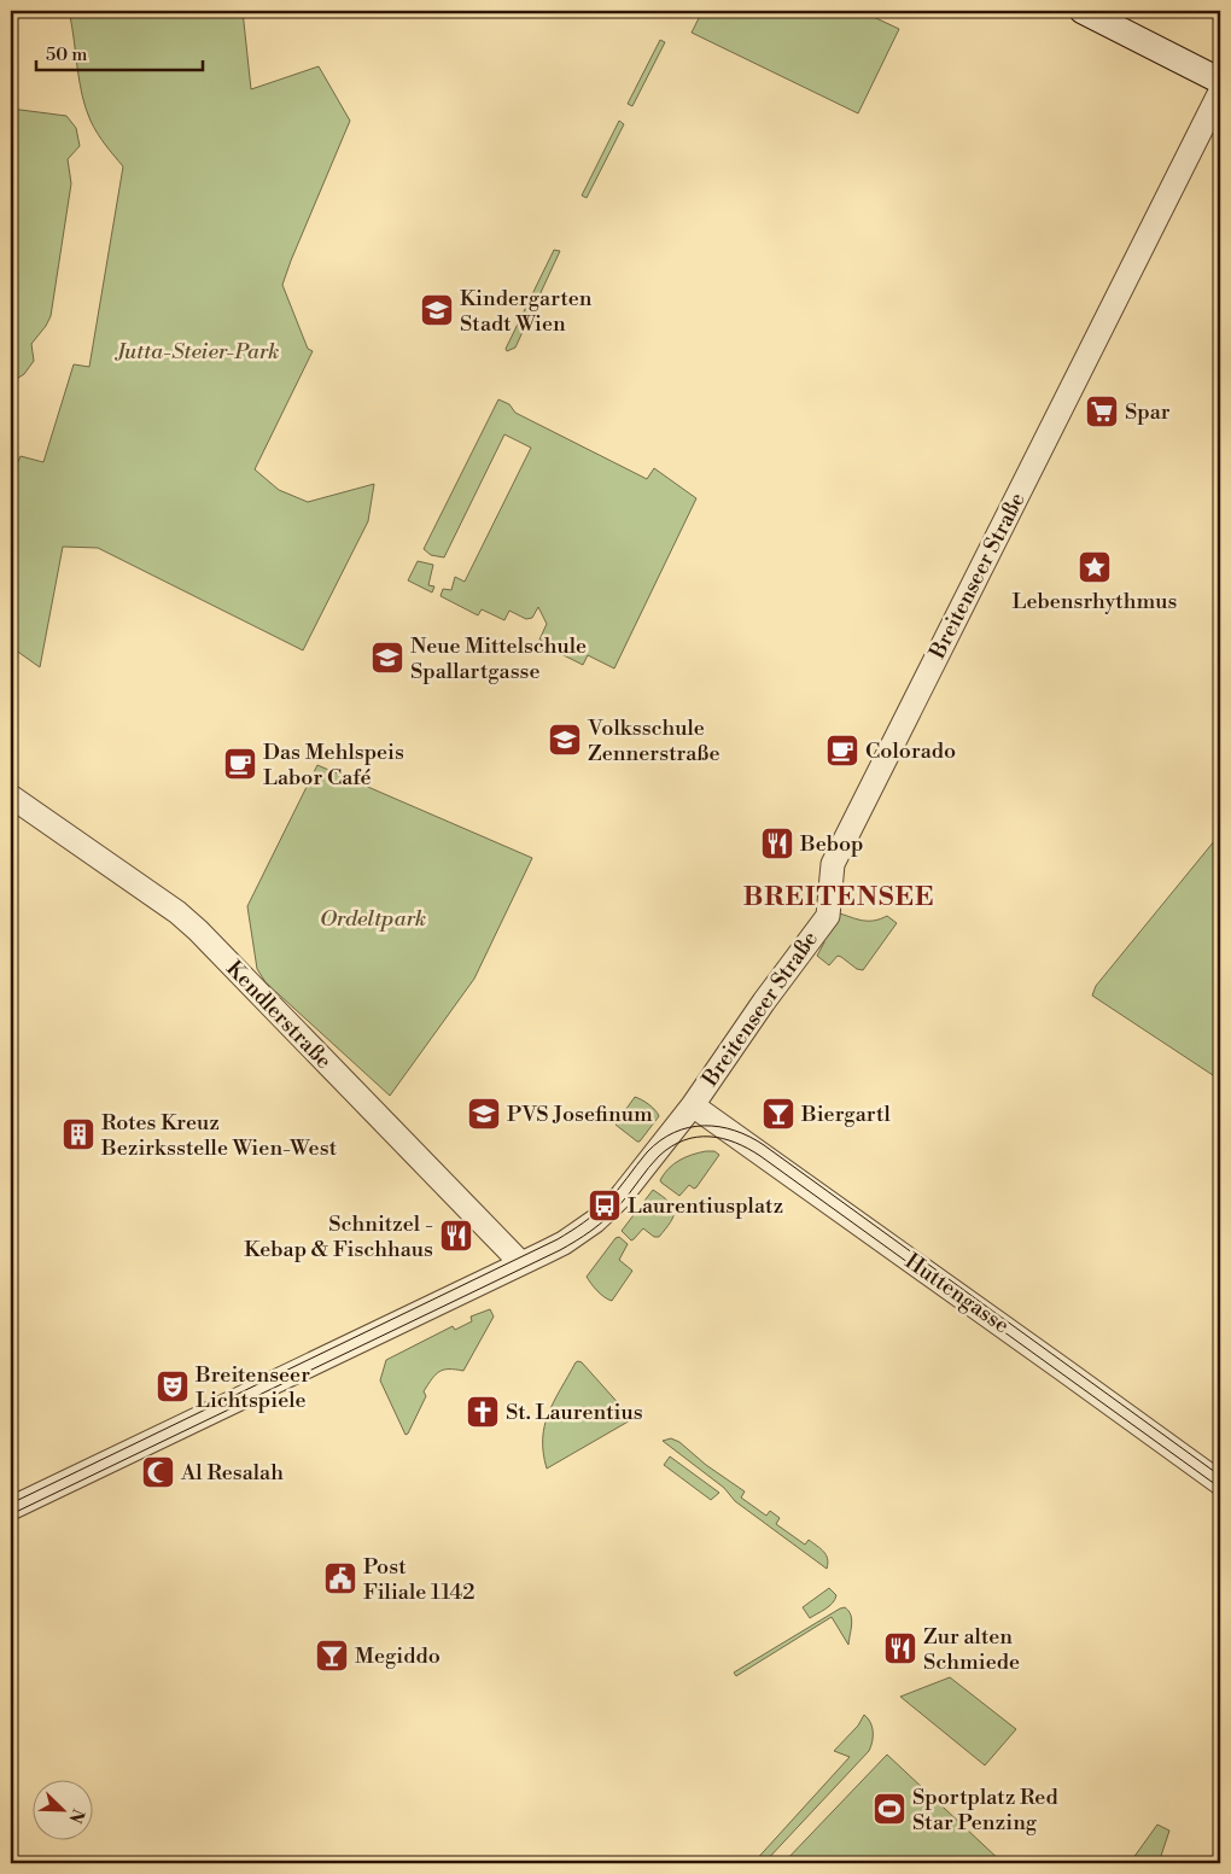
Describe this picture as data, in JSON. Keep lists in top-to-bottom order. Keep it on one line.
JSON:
{"streets":{"street":["Breitenseer Straße","Kendlerstraße","Huttengasse"]},"crossings":[["Breitenseer Straße","Kendlerstraße"],["Breitenseer Straße","Huttengasse"]],"districts":["BREITENSEE"],"parks":["Jutta-Steier-Park","Ordeltpark"],"places":{"school or university":["Kindergarten Stadt Wien","Neue Mittelschule Spallartgasse","Volksschule Zennerstraße","PVS Josefinum"],"supermarket":["Spar"],"place":["Lebensrhythmus"],"cafe":["Colorado","Das Mehlspeis Labor Café"],"restaurant":["Bebop","Schnitzel - Kebap & Fischhaus","Zur alten Schmiede"],"bar":["Biergartl","Megiddo"],"building":["Rotes Kreuz Bezirksstelle Wien-West"],"bus stop":["Laurentiusplatz"],"theatre":["Breitenseer Lichtspiele"],"church":["St. Laurentius"],"mosque":["Al Resalah"],"public building":["Post Filiale 1142"],"sports":["Sportplatz Red Star Penzing"]},"scale_bar":"50 m","north":"bottom right"}
